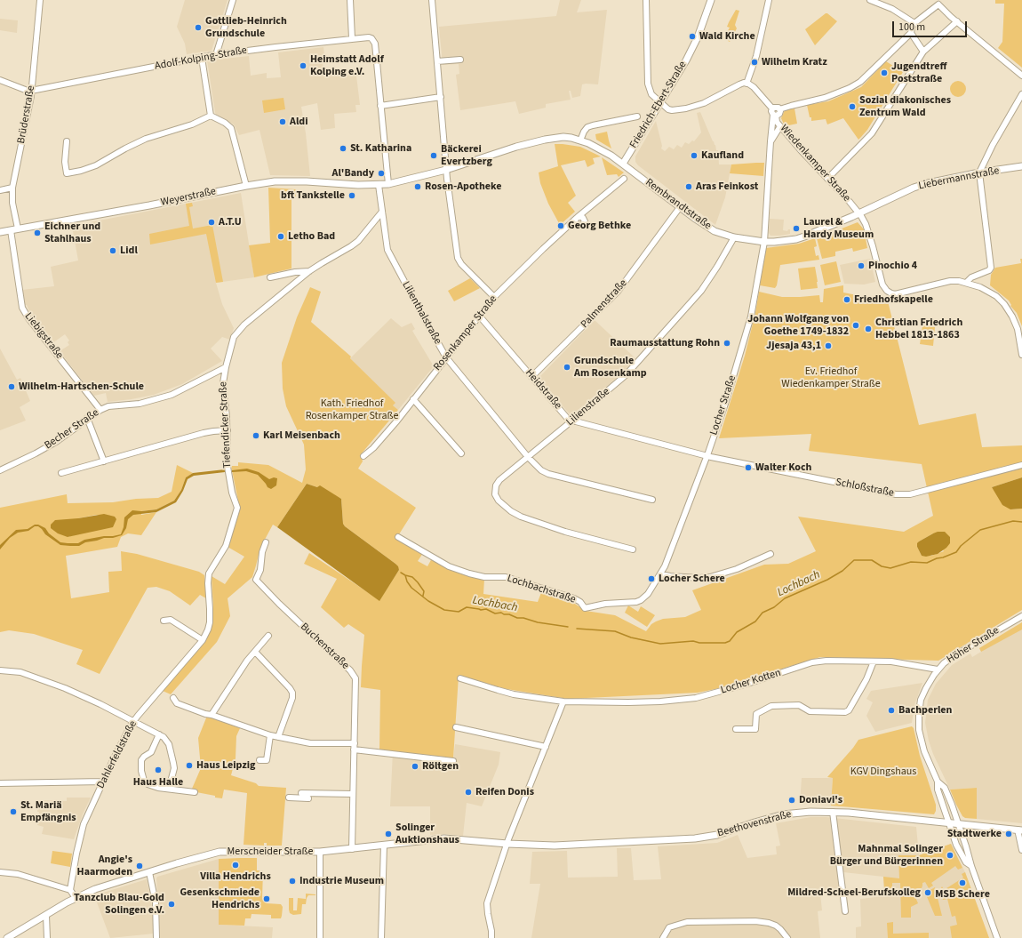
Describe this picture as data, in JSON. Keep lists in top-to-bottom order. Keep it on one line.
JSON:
{"streets":{"main road":["Friedrich-Ebert-Straße","Liebermannstraße","Weyerstraße","Rembrandtstraße","Beethovenstraße","Merscheider Straße"],"street":["Adolf-Kolping-Straße","Brüderstraße","Wiedenkamper Straße","Palmenstraße","Lilienthalstraße","Rosenkamper Straße","Liebigstraße","Heidstraße","Locher Straße","Lilienstraße","Tiefendicker Straße","Becher Straße","Schloßstraße","Lochbachstraße","Höher Straße","Buchenstraße","Locher Kotten","Dahlerfeldstraße"]},"crossings":[["Adolf-Kolping-Straße","Brüderstraße"],["Friedrich-Ebert-Straße","Rembrandtstraße"],["Brüderstraße","Weyerstraße"],["Wiedenkamper Straße","Liebermannstraße"],["Wiedenkamper Straße","Rembrandtstraße"],["Wiedenkamper Straße","Locher Straße"],["Liebermannstraße","Rembrandtstraße"],["Weyerstraße","Lilienthalstraße"],["Weyerstraße","Liebigstraße"],["Rembrandtstraße","Palmenstraße"],["Rembrandtstraße","Locher Straße"],["Rembrandtstraße","Lilienstraße"],["Palmenstraße","Heidstraße"],["Lilienthalstraße","Rosenkamper Straße"],["Lilienthalstraße","Lilienstraße"],["Lilienthalstraße","Tiefendicker Straße"],["Rosenkamper Straße","Heidstraße"],["Liebigstraße","Becher Straße"],["Heidstraße","Locher Straße"],["Heidstraße","Lilienstraße"],["Heidstraße","Schloßstraße"],["Locher Straße","Schloßstraße"],["Locher Straße","Lochbachstraße"],["Tiefendicker Straße","Becher Straße"],["Tiefendicker Straße","Dahlerfeldstraße"],["Höher Straße","Locher Kotten"],["Höher Straße","Beethovenstraße"],["Buchenstraße","Merscheider Straße"],["Beethovenstraße","Merscheider Straße"]],"water":["Lochbach"],"parks":["Ev. Friedhof Wiedenkamper Straße","Kath. Friedhof Rosenkamper Straße","KGV Dingshaus"],"places":["Gottlieb-Heinrich Grundschule","Wald Kirche","Wilhelm Kratz","Heimstatt Adolf Kolping e.V.","Jugendtreff Poststraße","Sozial diakonisches Zentrum Wald","Aldi","St. Katharina","Bäckerei Evertzberg","Kaufland","Al'Bandy","Rosen-Apotheke","Aras Feinkost","bft Tankstelle","A.T.U","Georg Bethke","Laurel & Hardy Museum","Eichner und Stahlhaus","Letho Bad","Lidl","Pinochio 4","Friedhofskapelle","Johann Wolfgang von Goethe 1749-1832","Christian Friedrich Hebbel 1813-1863","Raumausstattung Rohn","Jjesaja 43,1","Grundschule Am Rosenkamp","Wilhelm-Hartschen-Schule","Karl Meisenbach","Walter Koch","Locher Schere","Bachperlen","Haus Leipzig","Röltgen","Haus Halle","Reifen Donis","Doniavi's","St. Mariä Empfängnis","Solinger Auktionshaus","Stadtwerke","Mahnmal Solinger Bürger und Bürgerinnen","Villa Hendrichs","Angie's Haarmoden","Industrie Museum","MSB Schere","Mildred-Scheel-Berufskolleg","Gesenkschmiede Hendrichs","Tanzclub Blau-Gold Solingen e.V."],"scale_bar":"100 m"}
